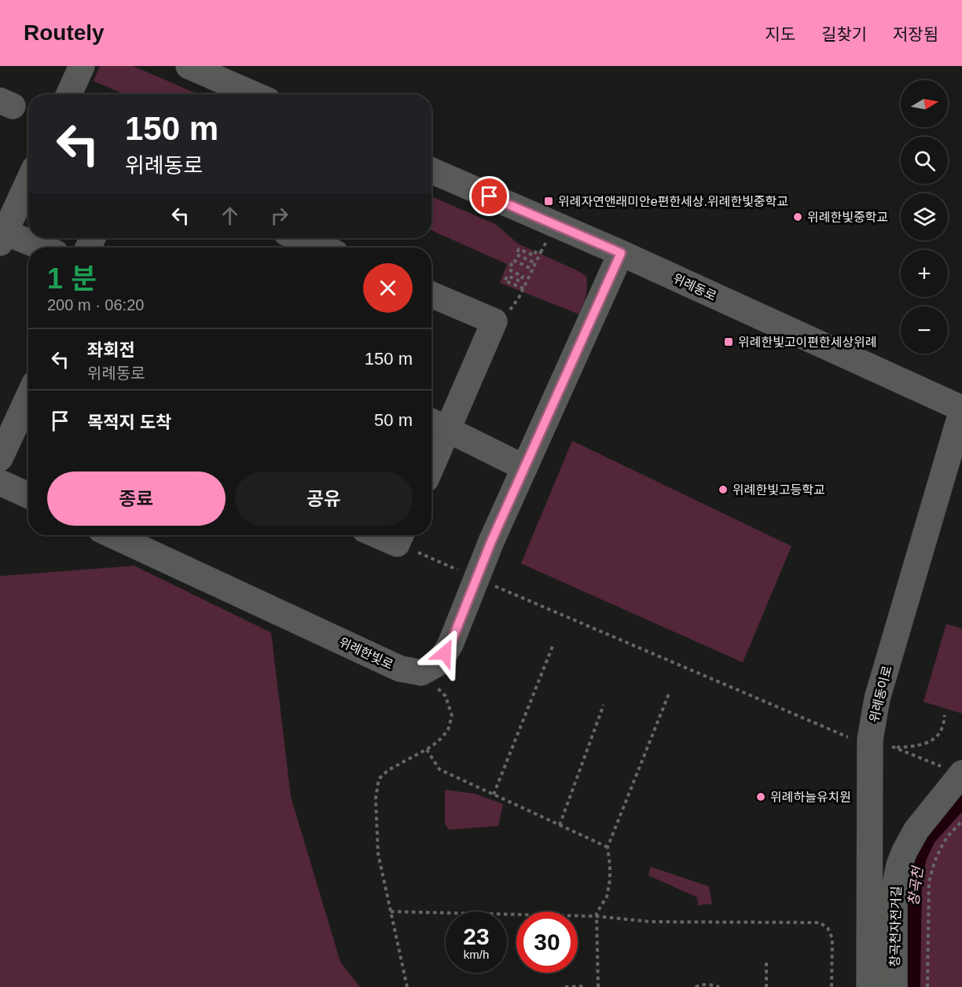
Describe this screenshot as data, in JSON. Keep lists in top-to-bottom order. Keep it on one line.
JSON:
{"streets":{"street":["위례동로","위례한빛로","위례동이로","창곡천자전거길"]},"crossings":[["위례동로","위례동이로"]],"water":["창곡천"],"places":{"transit":["위례자연앤래미안e편한세상.위례한빛중학교","위례한빛고이편한세상위례"],"other":["위례한빛중학교","위례한빛고등학교","위례하늘유치원"]},"north":"right","page":{"header":"Routely","nav":["지도","길찾기","저장됨"],"map_buttons":["+","−"],"turn":["150 m","위례동로"],"heading":["1 분","200 m · 06:20"],"list":[{"name":"좌회전","note":"위례동로","value":"150 m"},{"name":"목적지 도착","value":"50 m"}],"buttons":["종료","공유"],"speed":"23 km/h","limit":"30"}}
